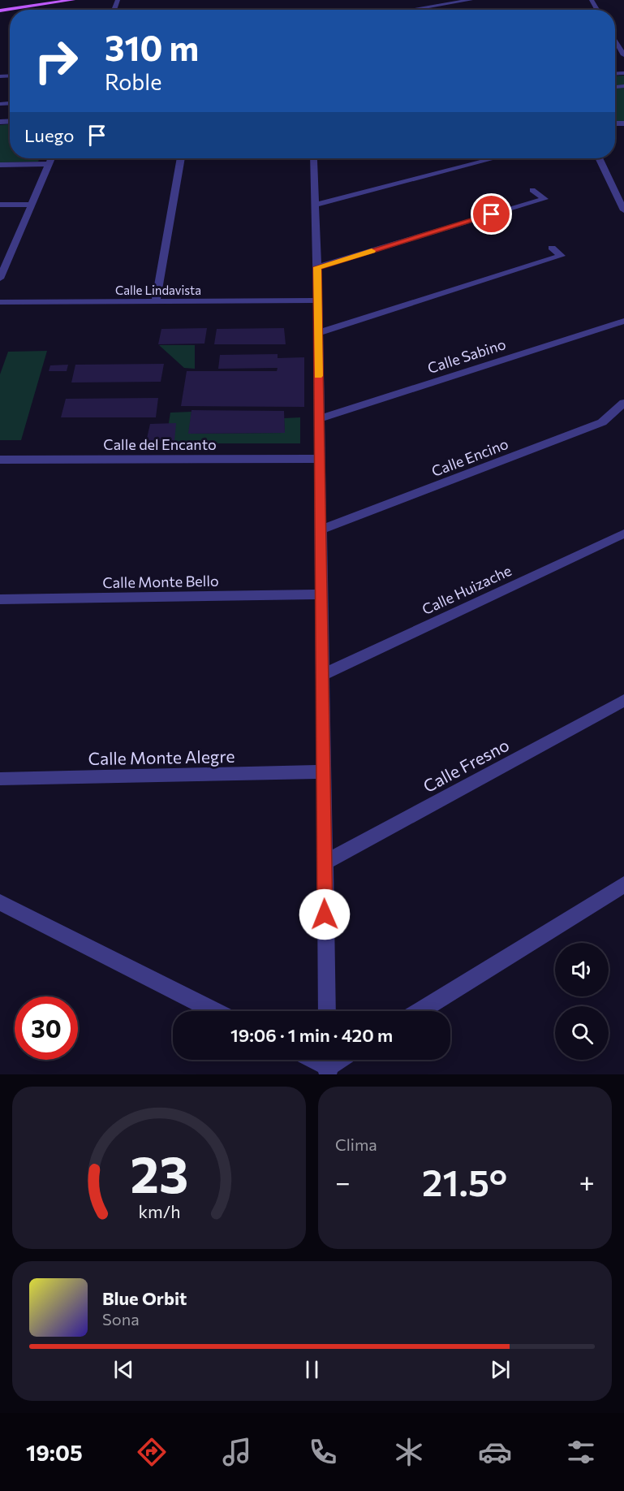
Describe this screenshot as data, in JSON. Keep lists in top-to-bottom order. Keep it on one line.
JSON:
{"streets":{"street":["Calle Lindavista","Calle Sabino","Calle del Encanto","Calle Encino","Calle Monte Bello","Calle Huizache","Calle Monte Alegre","Calle Fresno"]},"page":{"turn":["310 m","Roble"],"then":"Luego","limit":"30","trip":"19:06 · 1 min · 420 m","tile":"Clima","heat":["−","21.5°","+"],"song":["Blue Orbit","Sona"],"tabs":"19:05","gauge":["23","km/h"]}}
